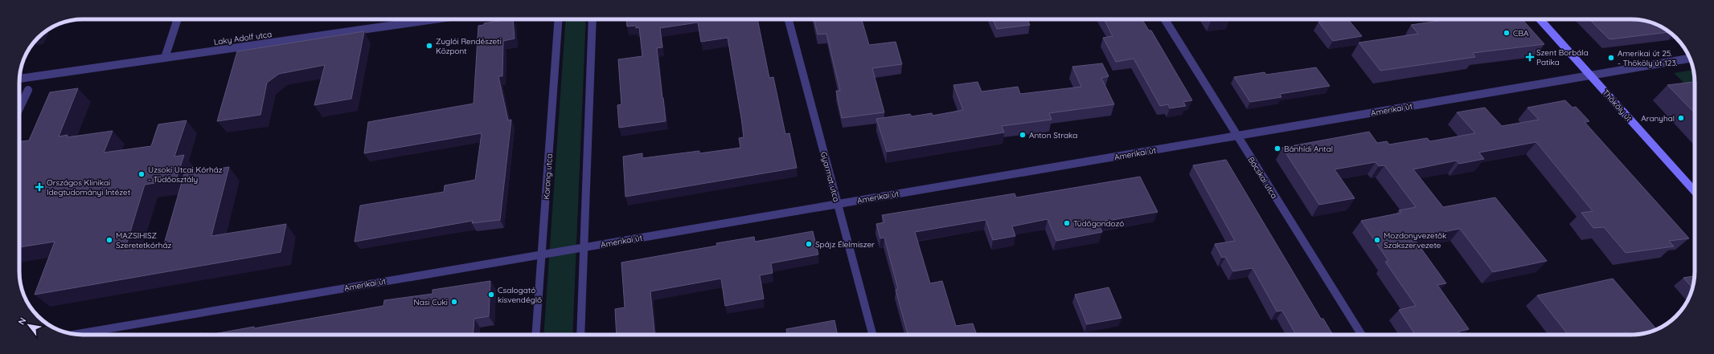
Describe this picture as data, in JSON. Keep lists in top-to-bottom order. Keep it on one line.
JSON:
{"streets":{"main road":["Thököly út"],"street":["Laky Adolf utca","Amerikai út","Korong utca","Gyarmat utca","Bácskai utca"]},"crossings":[["Thököly út","Amerikai út"],["Amerikai út","Korong utca"],["Amerikai út","Gyarmat utca"],["Amerikai út","Bácskai utca"]],"places":{"other":["CBA","Zuglói Rendészeti Központ","Amerikai út 25. - Thököly út 123.","Aranyhal","Anton Straka","Bánhídi Antal","Uzsoki Utcai Kórház - Tüdőosztály","Tüdőgondozó","MAZSIHISZ Szeretetkórház","Mozdonyvezetők Szakszervezete","Spájz Élelmiszer","Csalogató kisvendéglő","Nasi Cuki"],"health":["Szent Borbála Patika","Országos Klinikai Idegtudományi Intézet"]},"north":"top left"}
